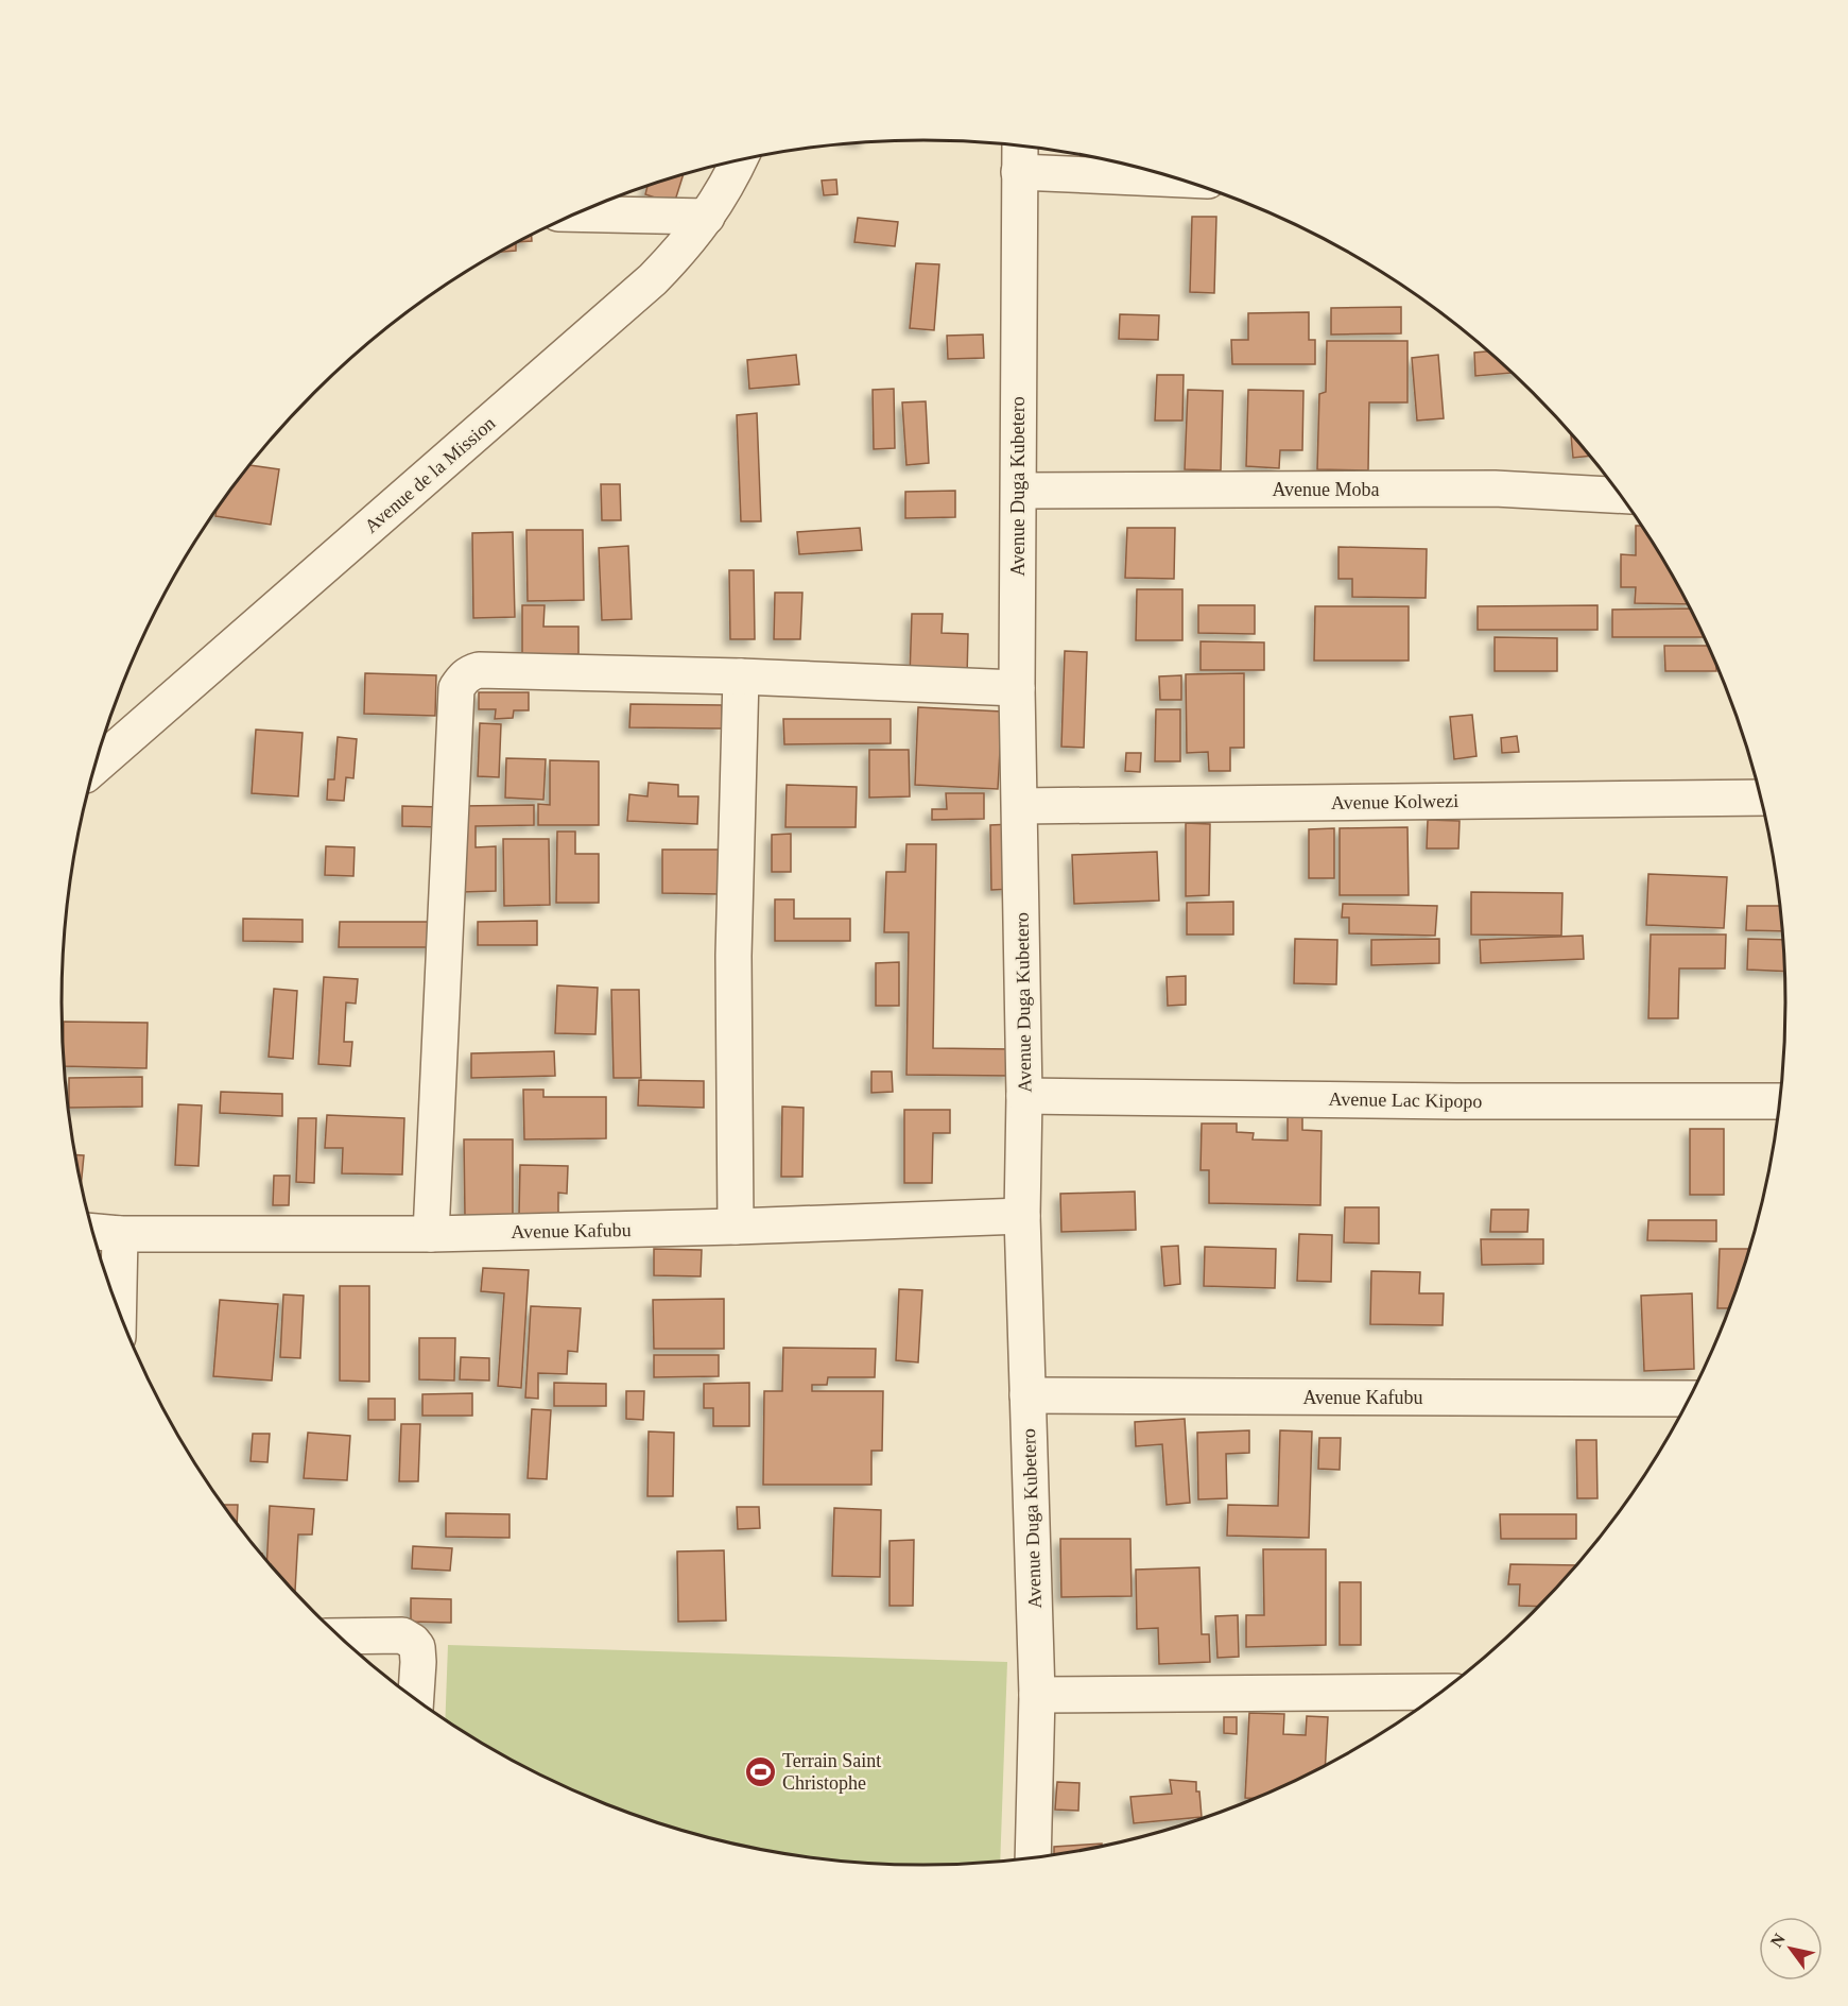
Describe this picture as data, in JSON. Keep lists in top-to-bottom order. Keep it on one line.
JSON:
{"streets":{"street":["Avenue de la Mission","Avenue Duga Kubetero","Avenue Moba","Avenue Kolwezi","Avenue Lac Kipopo","Avenue Kafubu"]},"crossings":[["Avenue Duga Kubetero","Avenue Moba"],["Avenue Duga Kubetero","Avenue Kolwezi"],["Avenue Duga Kubetero","Avenue Lac Kipopo"],["Avenue Duga Kubetero","Avenue Kafubu"]],"places":{"sports":["Terrain Saint Christophe"]},"north":"top left"}
